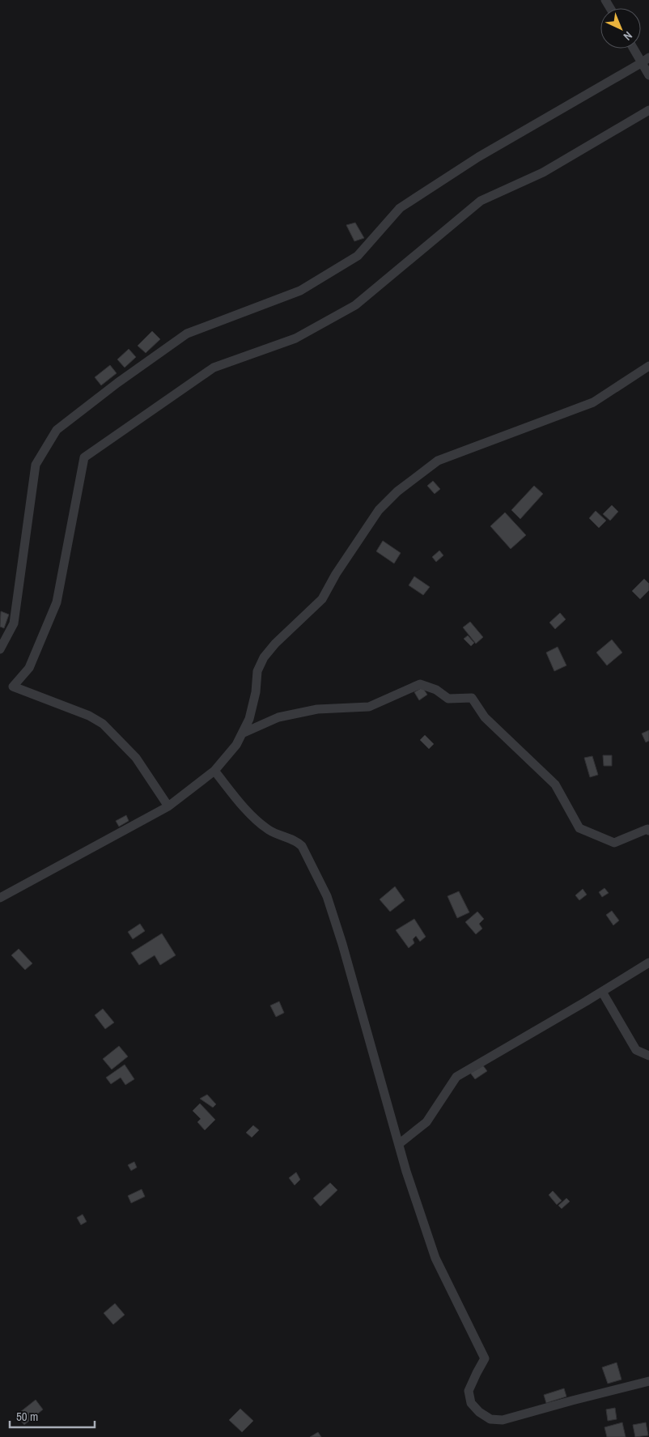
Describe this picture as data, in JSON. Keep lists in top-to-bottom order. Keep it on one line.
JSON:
{"scale_bar":"50 m","north":"bottom right"}
